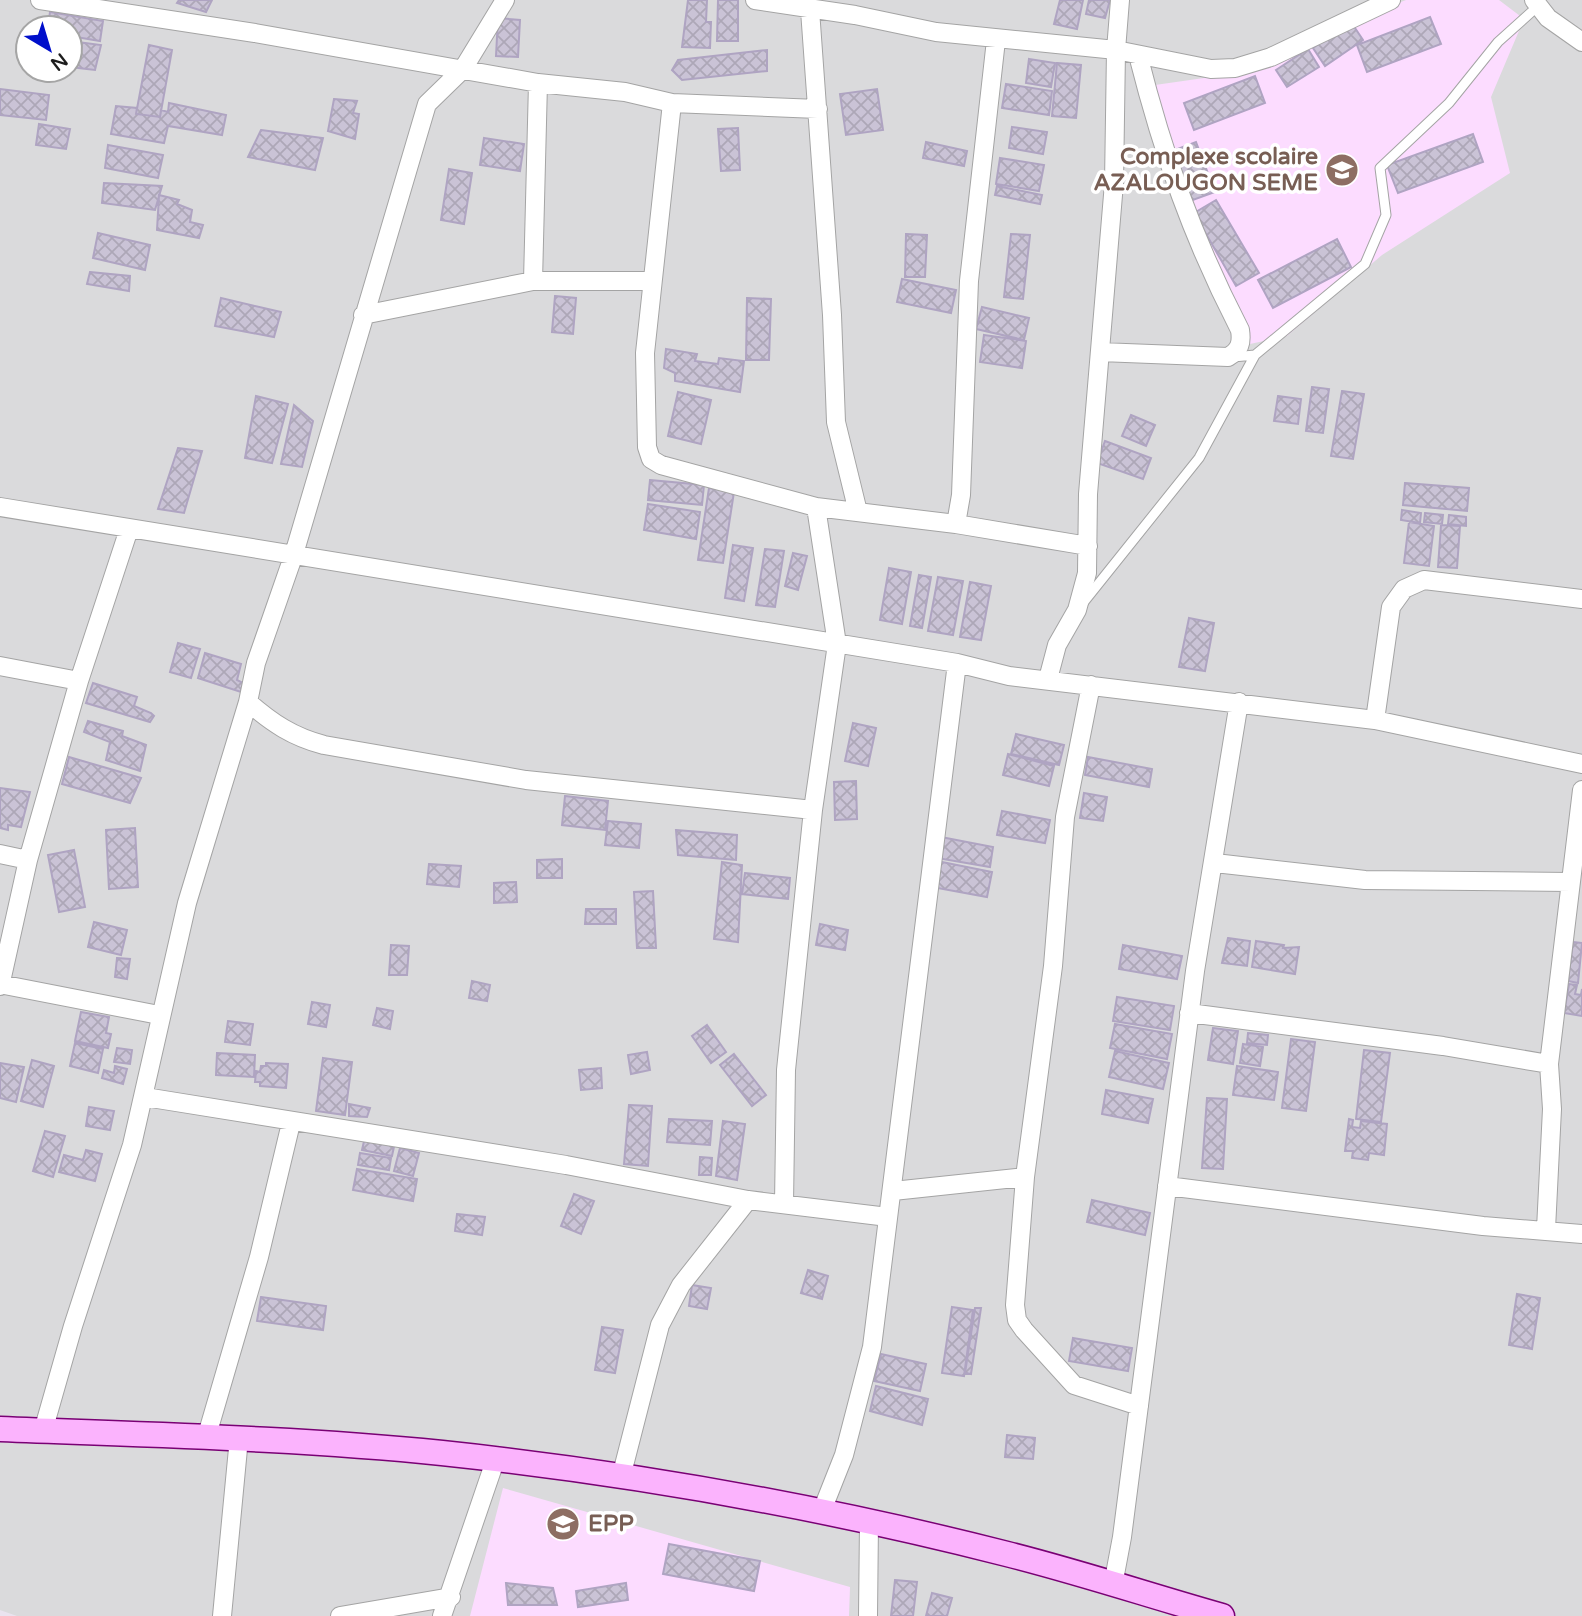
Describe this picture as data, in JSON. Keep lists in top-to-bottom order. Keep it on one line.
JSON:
{"places":{"school or university":["Complexe scolaire AZALOUGON SEME","EPP"]},"north":"bottom right"}
